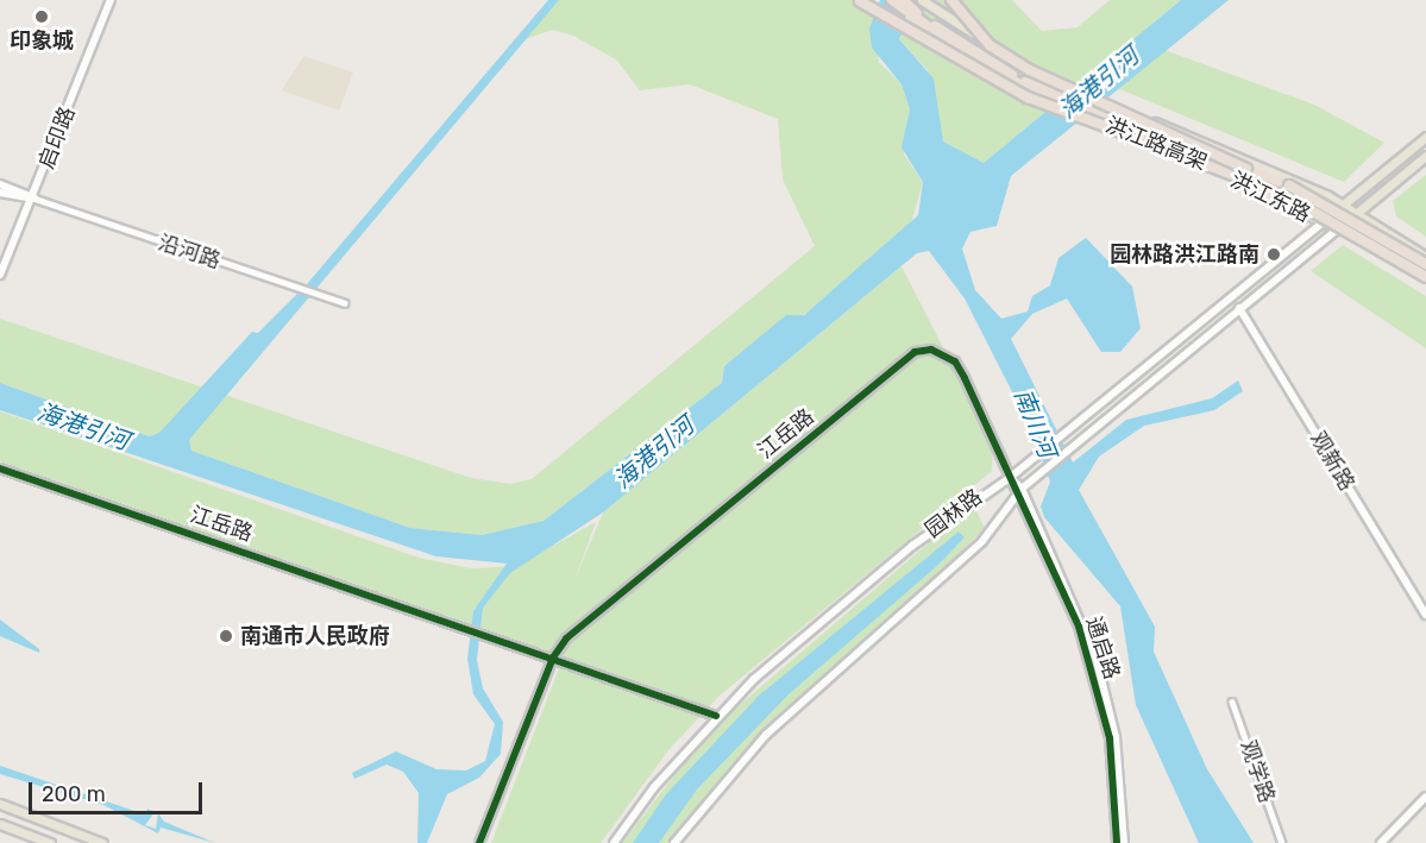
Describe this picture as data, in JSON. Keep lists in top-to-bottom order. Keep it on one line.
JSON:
{"streets":{"highway":["洪江路高架"],"main road":["洪江东路","园林路"],"street":["启印路","沿河路","江岳路","观新路","通启路","观学路"]},"crossings":[["启印路","沿河路"],["洪江路高架","洪江东路"],["洪江东路","园林路"],["江岳路","园林路"],["江岳路","通启路"],["观新路","园林路"],["园林路","通启路"]],"water":["海港引河","南川河"],"places":["印象城","园林路洪江路南","南通市人民政府"],"scale_bar":"200 m"}
